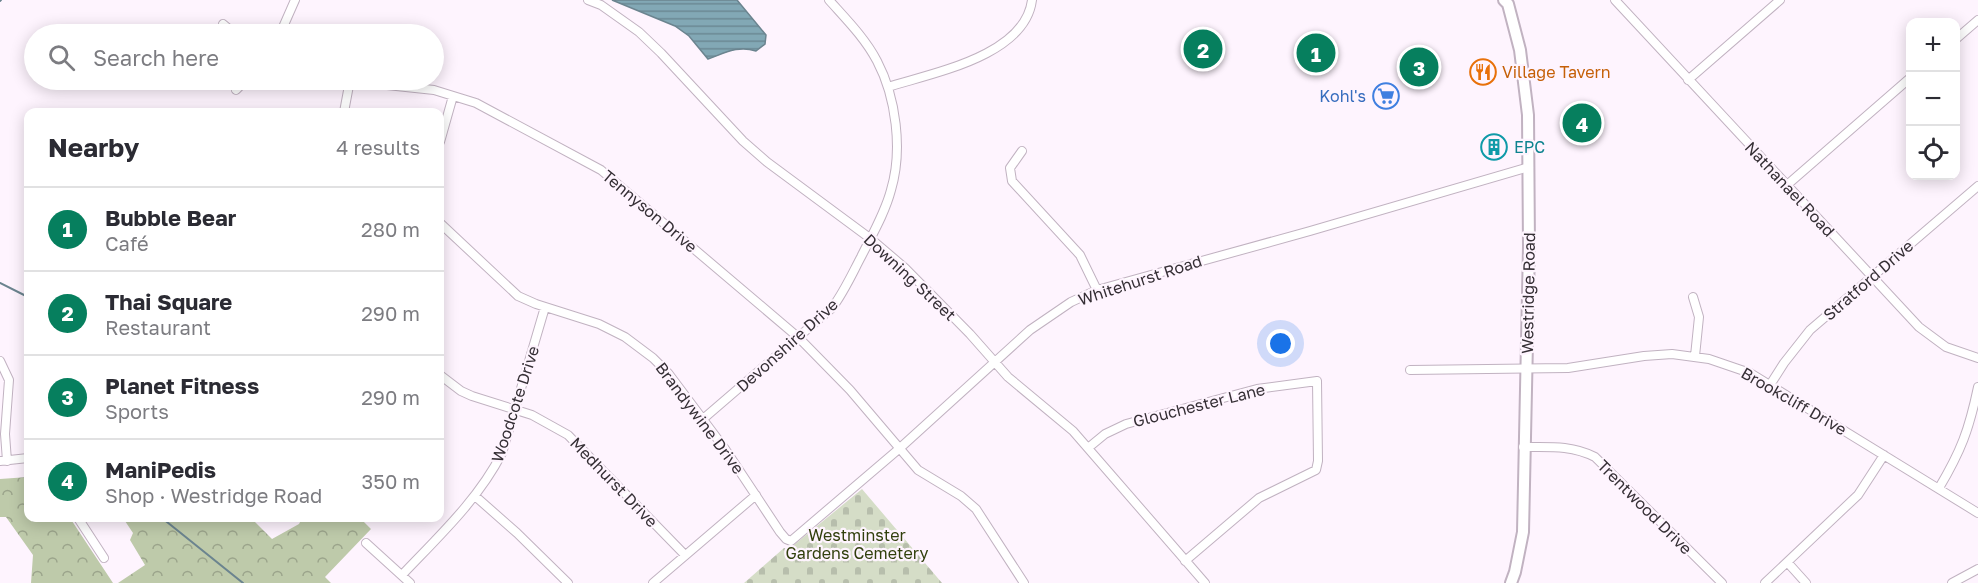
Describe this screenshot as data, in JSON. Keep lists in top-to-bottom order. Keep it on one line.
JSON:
{"streets":{"main road":["Westridge Road"],"street":["Nathanael Road","Tennyson Drive","Downing Street","Whitehurst Road","Stratford Drive","Devonshire Drive","Brookcliff Drive","Woodcote Drive","Glouchester Lane","Brandywine Drive","Medhurst Drive","Trentwood Drive"]},"crossings":[["Nathanael Road","Stratford Drive"],["Tennyson Drive","Whitehurst Road"],["Tennyson Drive","Devonshire Drive"],["Downing Street","Whitehurst Road"],["Downing Street","Devonshire Drive"],["Downing Street","Glouchester Lane"],["Whitehurst Road","Westridge Road"],["Whitehurst Road","Brandywine Drive"],["Stratford Drive","Brookcliff Drive"],["Westridge Road","Brookcliff Drive"],["Westridge Road","Trentwood Drive"],["Devonshire Drive","Brandywine Drive"],["Woodcote Drive","Brandywine Drive"],["Woodcote Drive","Medhurst Drive"]],"parks":["Westminster Gardens Cemetery"],"places":{"restaurant":["Village Tavern"],"supermarket":["Kohl's"],"building":["EPC"]},"page":{"map_buttons":["+","−"],"search":"Search here","pins":["2","1","3","4"],"heading":["Nearby","4 results"],"list":[{"mark":"1","name":"Bubble Bear","note":"Café","value":"280 m"},{"mark":"2","name":"Thai Square","note":"Restaurant","value":"290 m"},{"mark":"3","name":"Planet Fitness","note":"Sports","value":"290 m"},{"mark":"4","name":"ManiPedis","note":"Shop · Westridge Road","value":"350 m"}]}}
